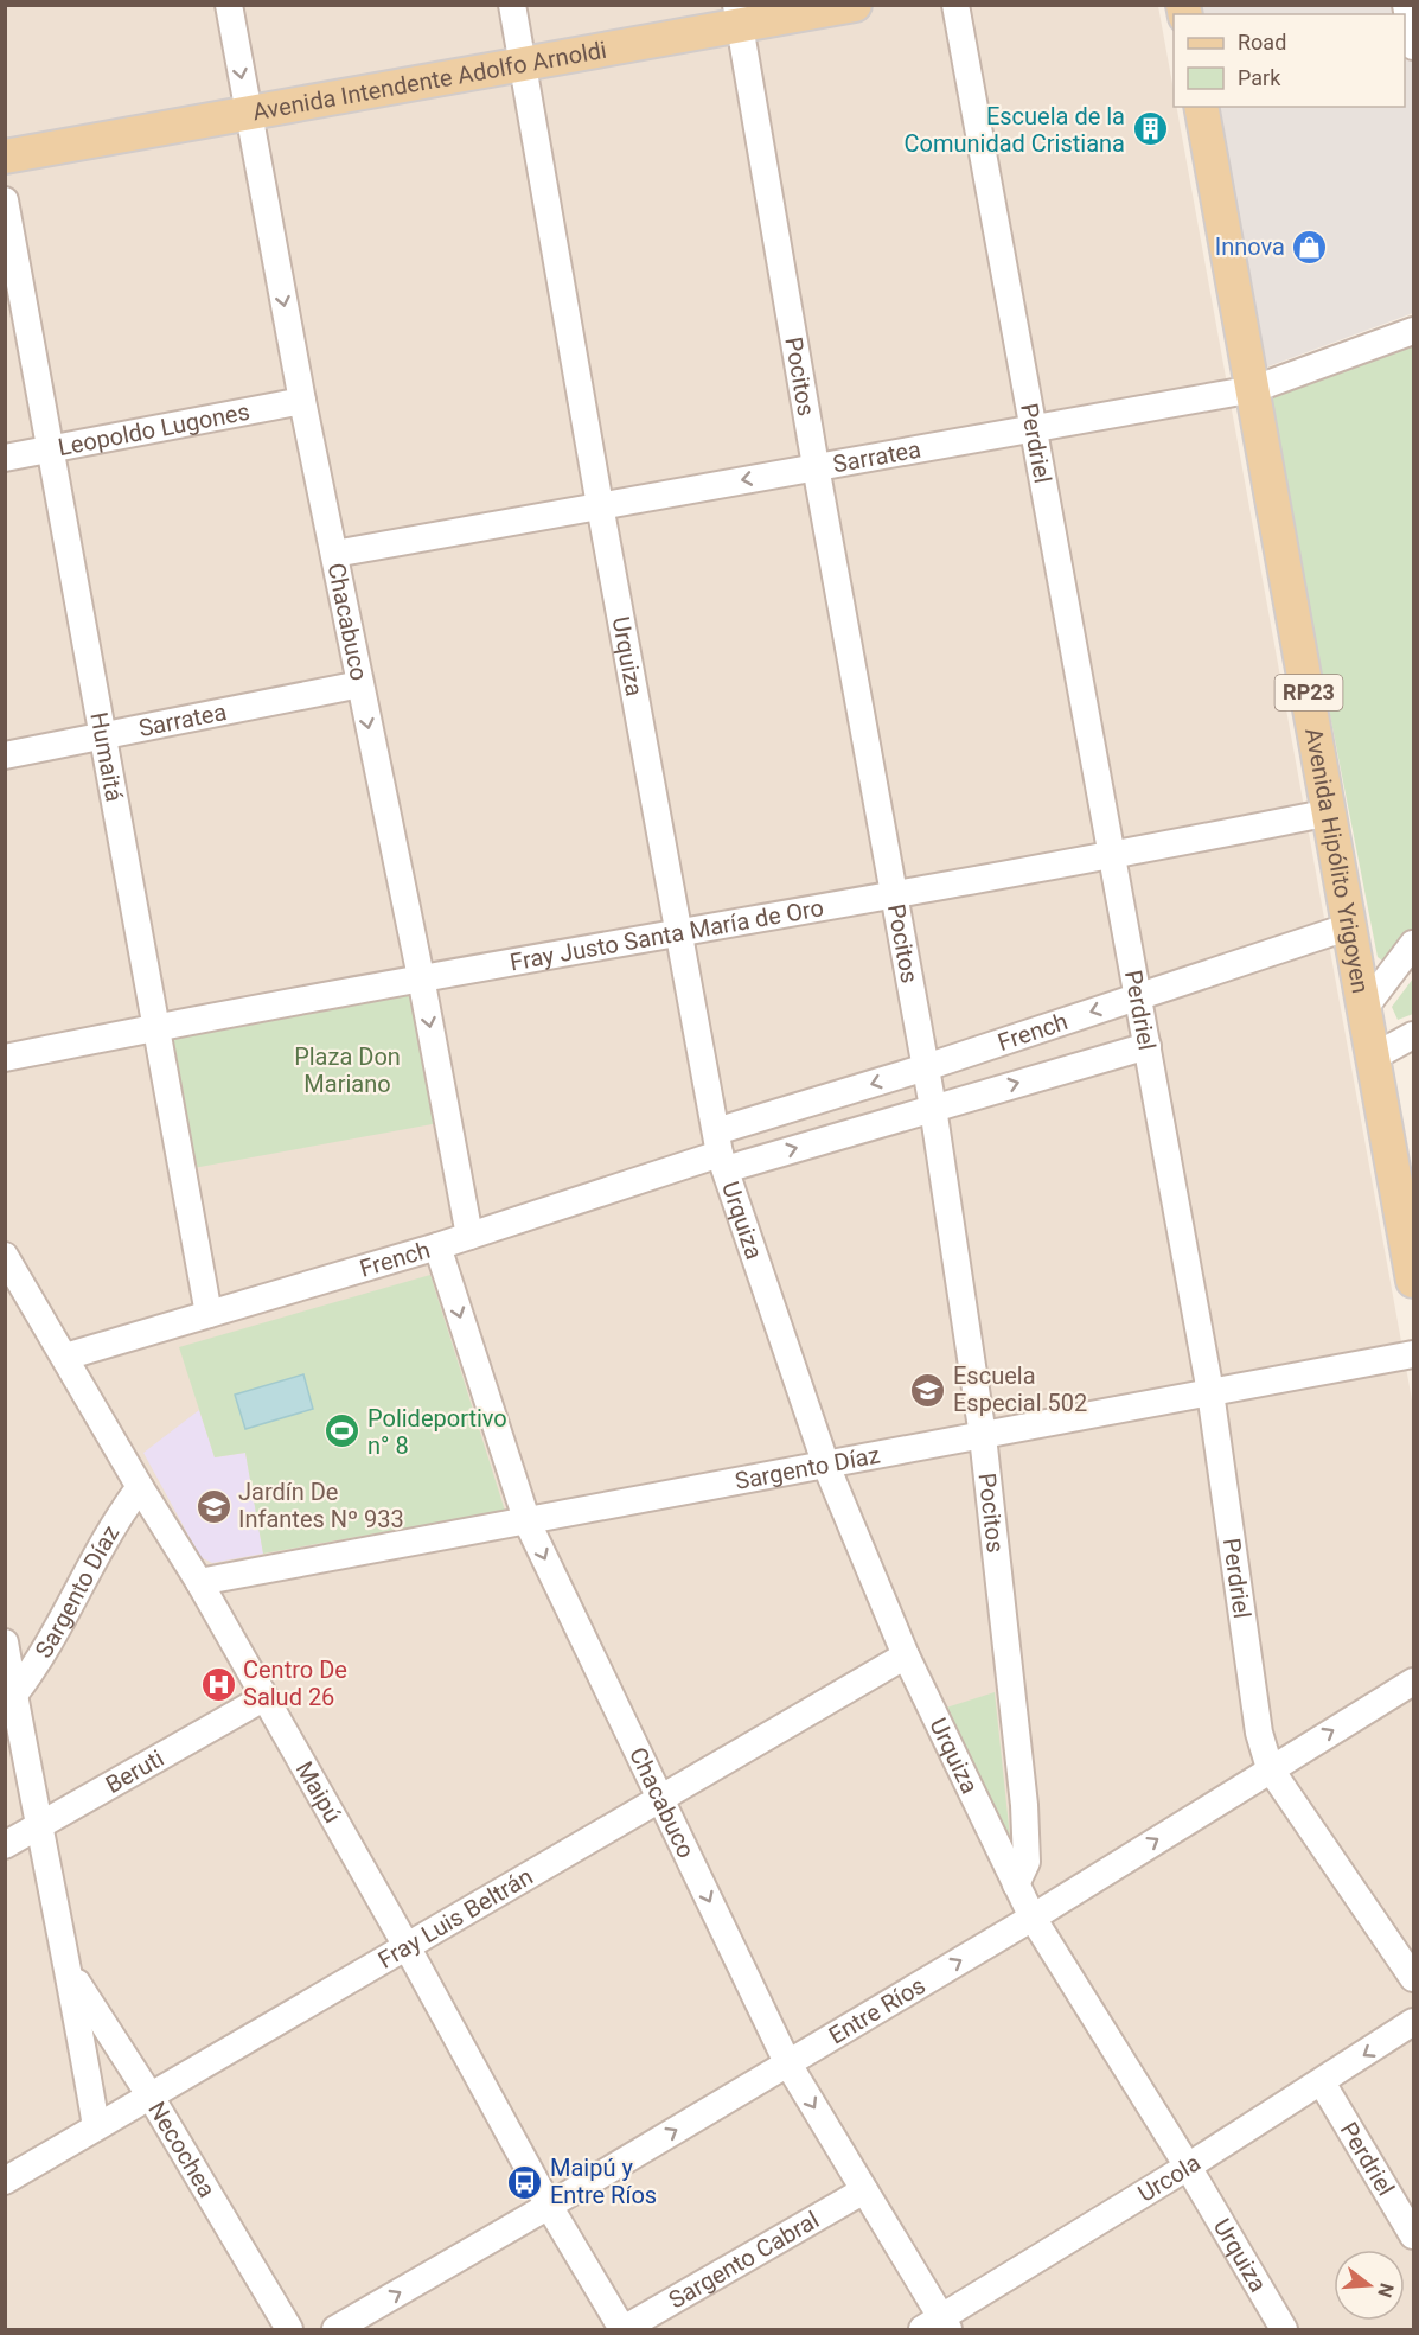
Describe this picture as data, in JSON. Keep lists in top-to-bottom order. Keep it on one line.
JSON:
{"streets":{"main road":["Avenida Intendente Adolfo Arnoldi","RP23","Avenida Hipólito Yrigoyen"],"street":["Pocitos","Leopoldo Lugones","Perdriel","Sarratea","Chacabuco","Urquiza","Humaitá","Fray Justo Santa María de Oro","French","Sargento Díaz","Beruti","Maipú","Fray Luis Beltrán","Entre Ríos","Necochea","Urcola","Sargento Cabral"]},"crossings":[["Avenida Intendente Adolfo Arnoldi","Pocitos"],["Avenida Intendente Adolfo Arnoldi","Chacabuco"],["Avenida Intendente Adolfo Arnoldi","Urquiza"],["Pocitos","Sarratea"],["Pocitos","Urquiza"],["Pocitos","Fray Justo Santa María de Oro"],["Pocitos","French"],["Pocitos","Sargento Díaz"],["Leopoldo Lugones","Chacabuco"],["Leopoldo Lugones","Humaitá"],["Perdriel","Sarratea"],["Perdriel","Fray Justo Santa María de Oro"],["Perdriel","French"],["Perdriel","Sargento Díaz"],["Perdriel","Entre Ríos"],["Perdriel","Urcola"],["Sarratea","Chacabuco"],["Sarratea","Urquiza"],["Sarratea","Humaitá"],["Sarratea","Avenida Hipólito Yrigoyen"],["Chacabuco","Fray Justo Santa María de Oro"],["Chacabuco","French"],["Chacabuco","Sargento Díaz"],["Chacabuco","Fray Luis Beltrán"],["Chacabuco","Entre Ríos"],["Chacabuco","Urcola"],["Chacabuco","Sargento Cabral"],["Urquiza","Fray Justo Santa María de Oro"],["Urquiza","French"],["Urquiza","Sargento Díaz"],["Urquiza","Fray Luis Beltrán"],["Urquiza","Entre Ríos"],["Urquiza","Urcola"],["Humaitá","Fray Justo Santa María de Oro"],["Humaitá","French"],["Avenida Hipólito Yrigoyen","Fray Justo Santa María de Oro"],["Avenida Hipólito Yrigoyen","French"],["French","Maipú"],["Sargento Díaz","Maipú"],["Sargento Díaz","Necochea"],["Beruti","Maipú"],["Beruti","Necochea"],["Maipú","Fray Luis Beltrán"],["Maipú","Entre Ríos"],["Maipú","Sargento Cabral"],["Fray Luis Beltrán","Necochea"]],"one_way":["Chacabuco","Entre Ríos"],"parks":["Plaza Don Mariano"],"places":{"building":["Escuela de la Comunidad Cristiana"],"shop":["Innova"],"school or university":["Escuela Especial 502","Jardín De Infantes Nº 933"],"sports":["Polideportivo n° 8"],"hospital":["Centro De Salud 26"],"bus stop":["Maipú y Entre Ríos"]},"legend":["Road","Park"],"north":"right"}
